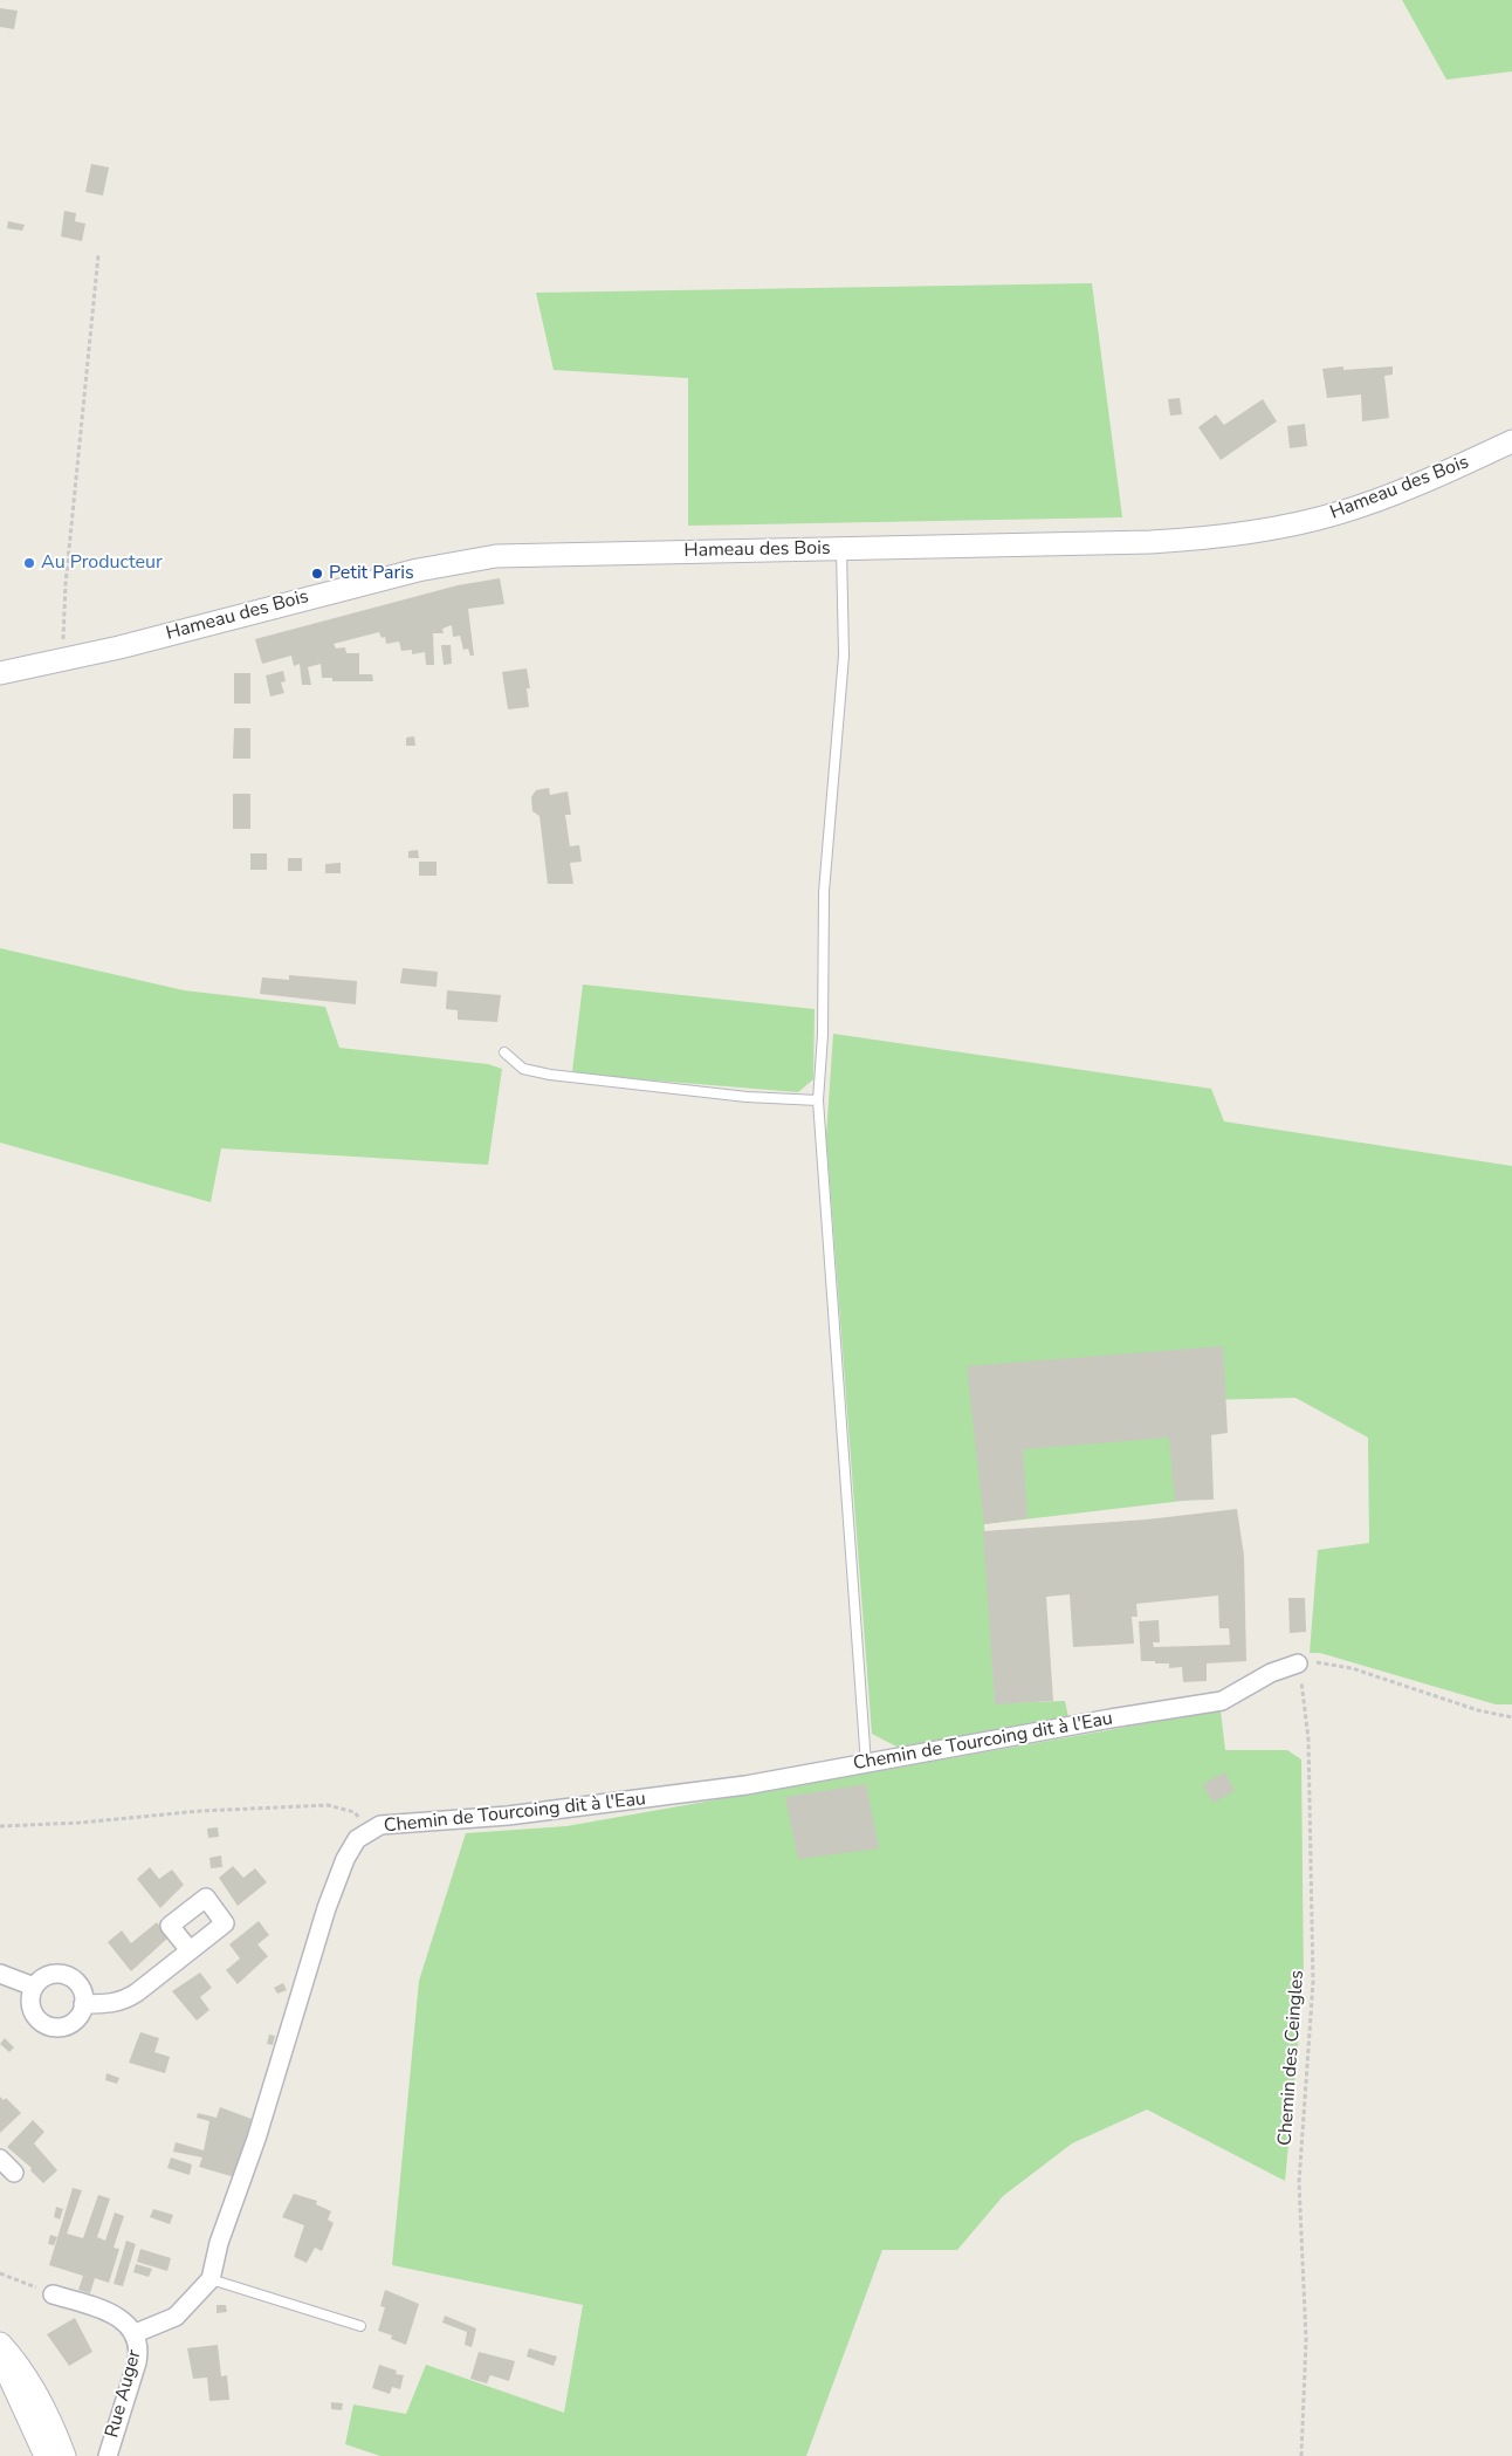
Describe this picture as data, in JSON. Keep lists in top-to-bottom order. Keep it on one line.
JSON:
{"streets":{"street":["Hameau des Bois","Chemin de Tourcoing dit à l'Eau","Rue Auger"],"path":["Chemin des Ceingles"]},"crossings":[["Chemin de Tourcoing dit à l'Eau","Chemin des Ceingles"]],"places":["Au Producteur","Petit Paris"]}
